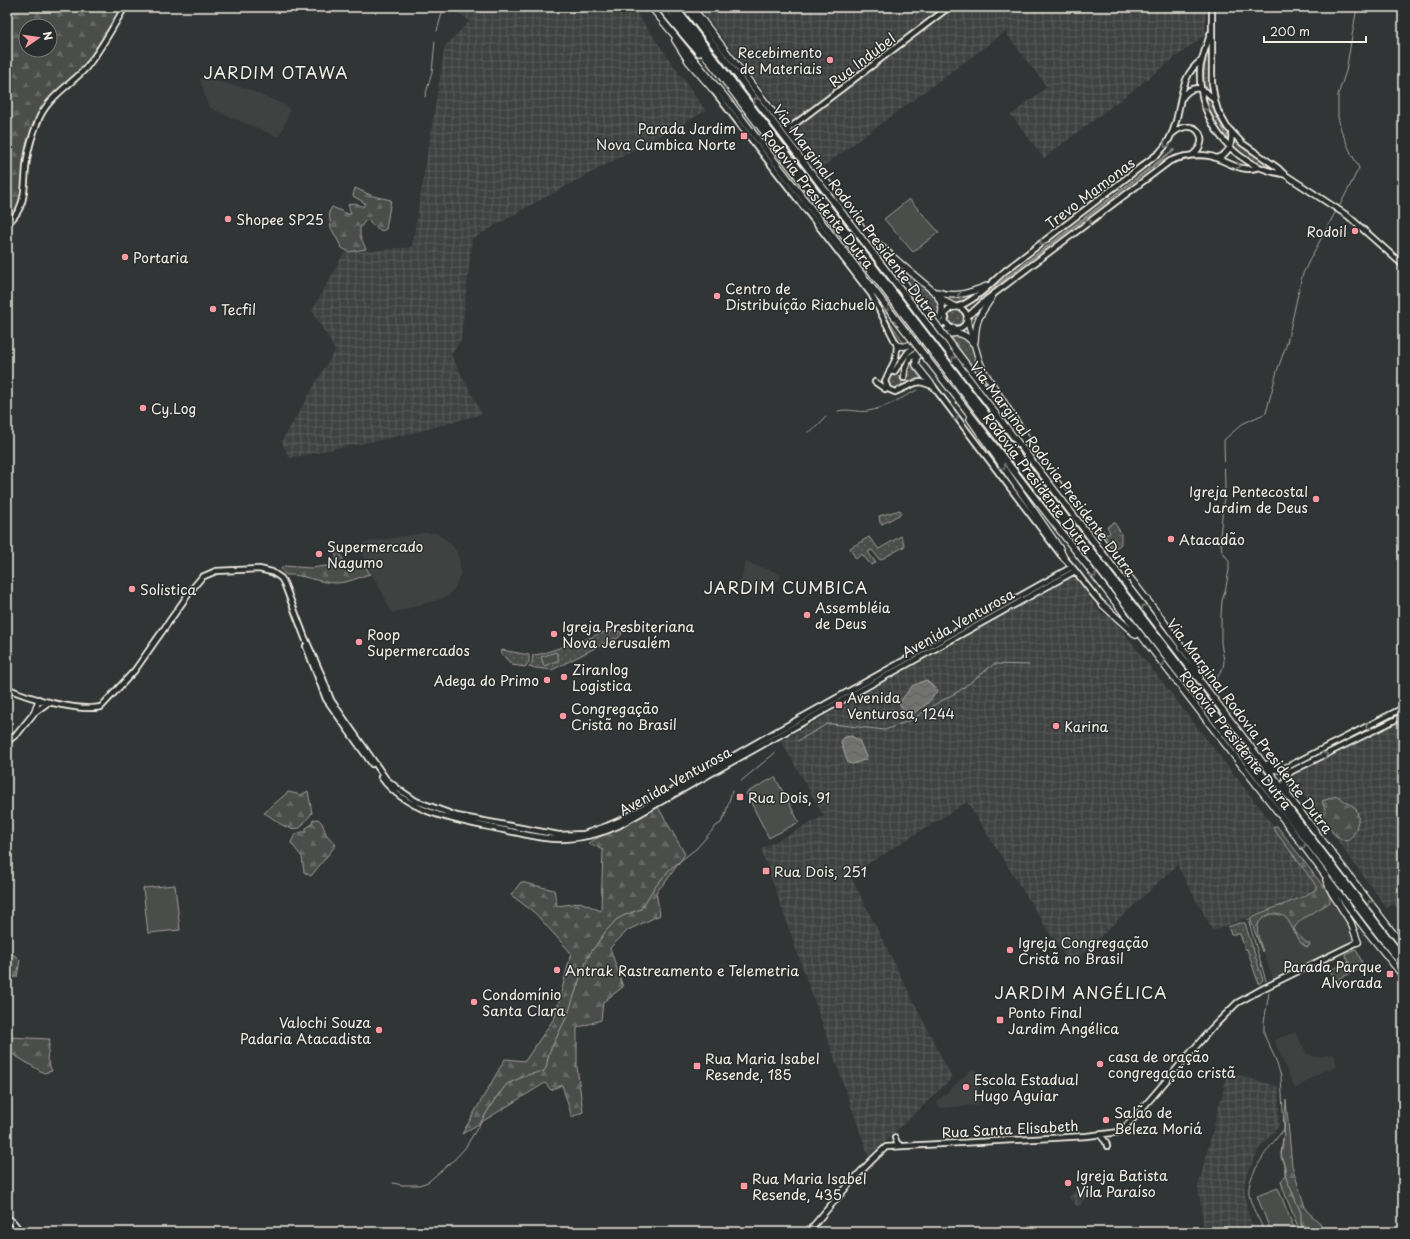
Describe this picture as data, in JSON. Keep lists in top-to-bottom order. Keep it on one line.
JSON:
{"streets":{"highway":["Rodovia Presidente Dutra","Via Marginal Rodovia Presidente Dutra"],"street":["Rua Indubel","Trevo Mamonas","Avenida Venturosa","Rua Santa Elisabeth"]},"districts":["JARDIM OTAWA","JARDIM CUMBICA","JARDIM ANGÉLICA"],"places":{"other":["Recebimento de Materiais","Shopee SP25","Rodoil","Portaria","Centro de Distribuíção Riachuelo","Tecfil","Cy.Log","Igreja Pentecostal Jardim de Deus","Atacadão","Supermercado Nagumo","Solistica","Assembléia de Deus","Igreja Presbiteriana Nova Jerusalém","Roop Supermercados","Ziranlog Logistica","Adega do Primo","Congregação Cristã no Brasil","Karina","Igreja Congregação Cristã no Brasil","Antrak Rastreamento e Telemetria","Condomínio Santa Clara","Valochi Souza Padaria Atacadista","casa de oração congregação cristã","Escola Estadual Hugo Aguiar","Salão de Beleza Moriá","Igreja Batista Vila Paraíso"],"transit":["Parada Jardim Nova Cumbica Norte","Avenida Venturosa, 1244","Rua Dois, 91","Rua Dois, 251","Parada Parque Alvorada","Ponto Final Jardim Angélica","Rua Maria Isabel Resende, 185","Rua Maria Isabel Resende, 435"]},"scale_bar":"200 m","north":"right"}
